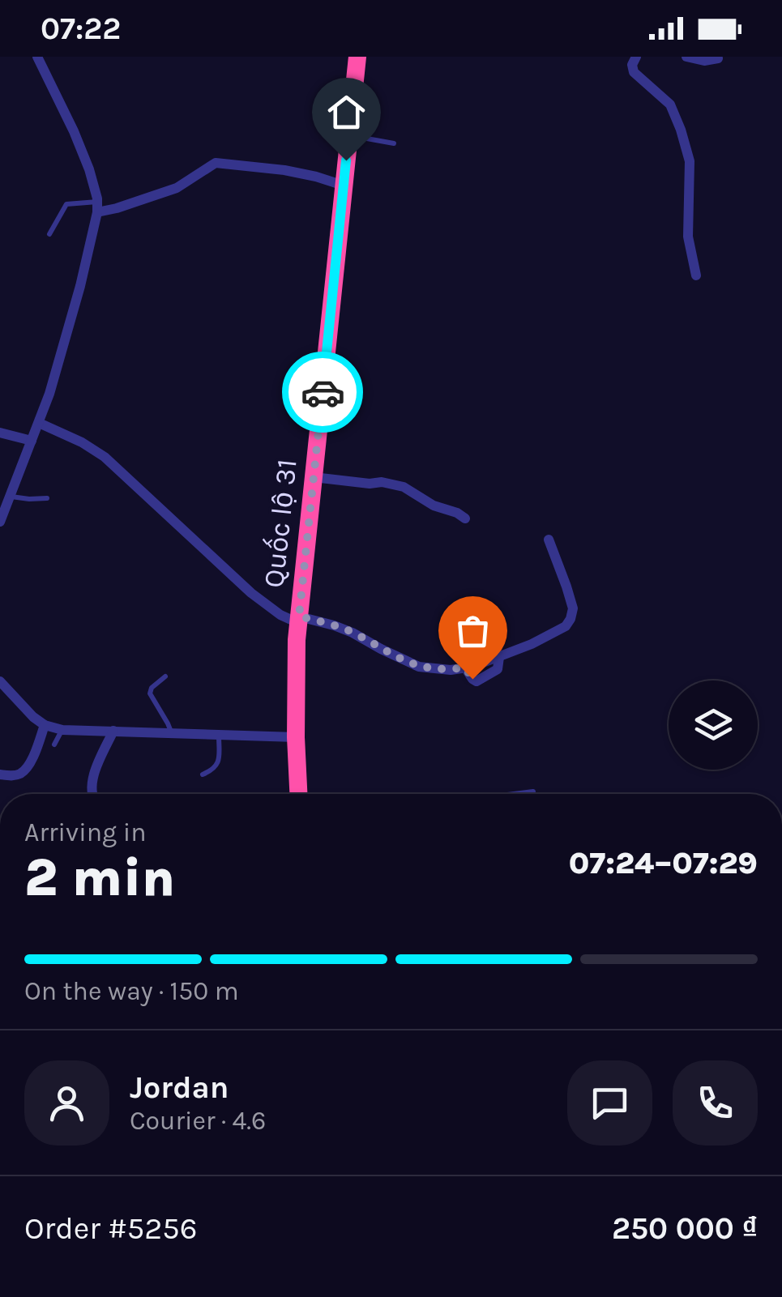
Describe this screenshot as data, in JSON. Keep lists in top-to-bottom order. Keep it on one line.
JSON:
{"streets":{"highway":["Quốc lộ 31"]},"page":{"status":"07:22","heading":["2 min","Arriving in","07:24–07:29"],"panel":["Jordan","Courier · 4.6","Order #5256","250 000 ₫"],"bar":"On the way · 150 m"}}
